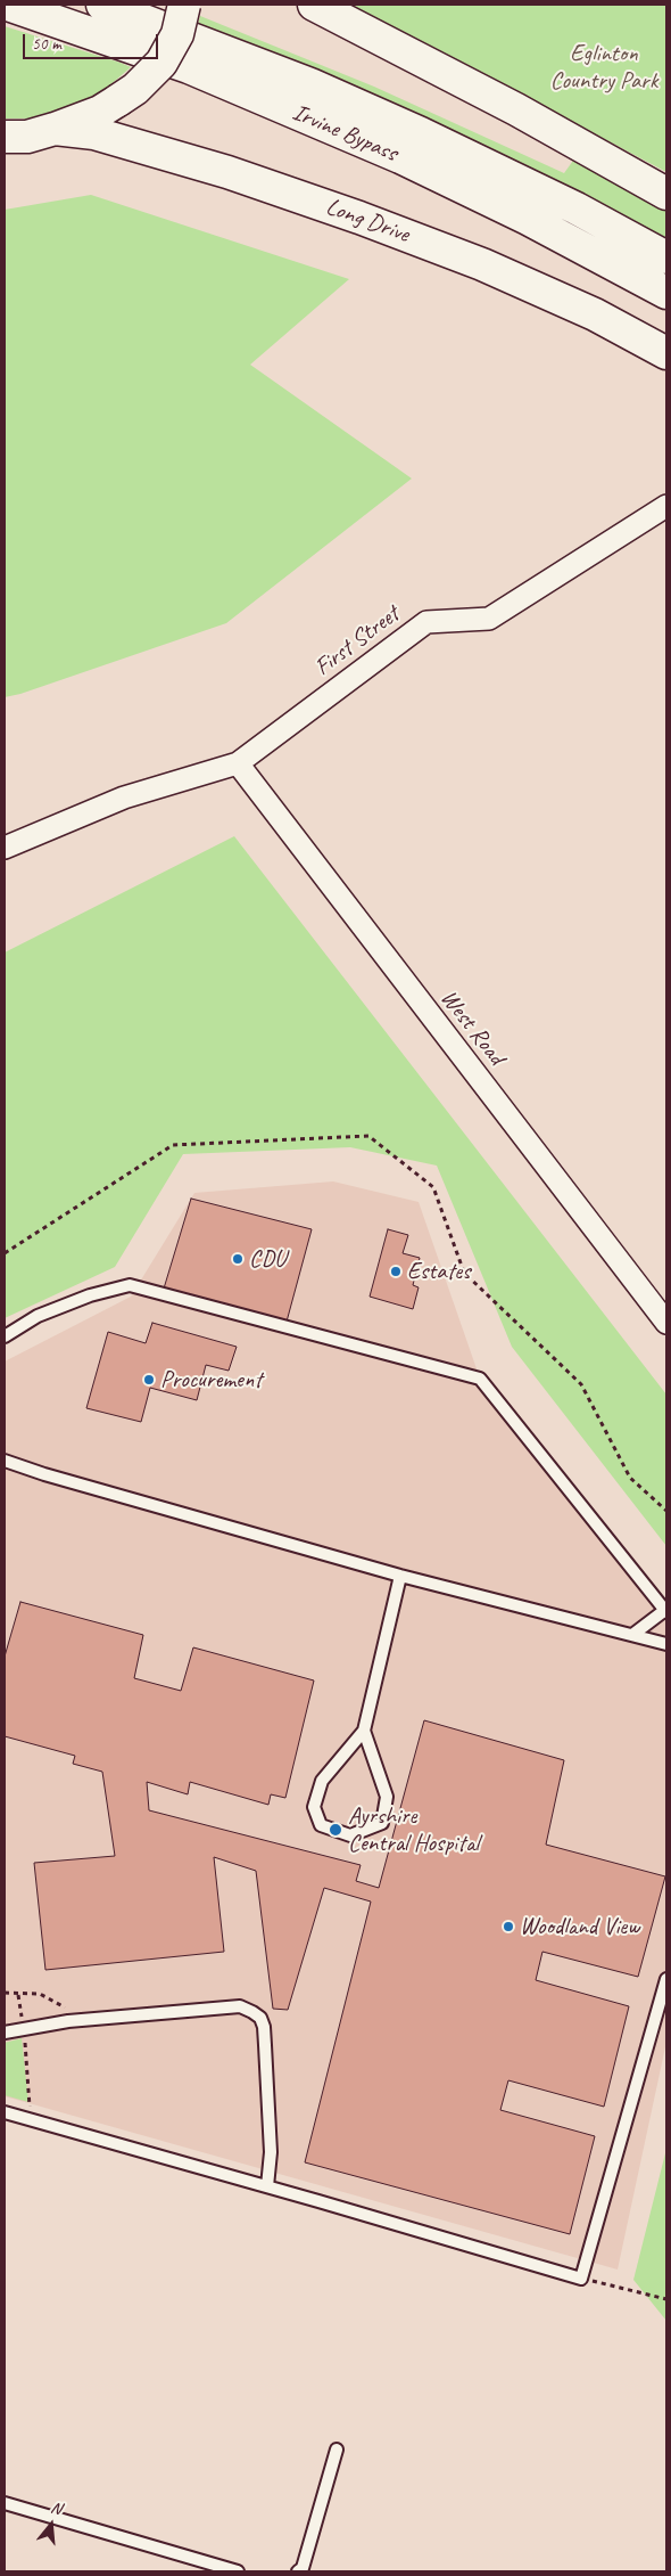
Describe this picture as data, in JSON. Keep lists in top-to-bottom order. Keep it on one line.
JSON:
{"streets":{"main road":["Irvine Bypass","Long Drive"],"street":["First Street","West Road"]},"crossings":[["First Street","West Road"]],"parks":["Eglinton Country Park"],"places":["CDU","Estates","Procurement","Ayrshire Central Hospital","Woodland View"],"scale_bar":"50 m","north":"top"}
